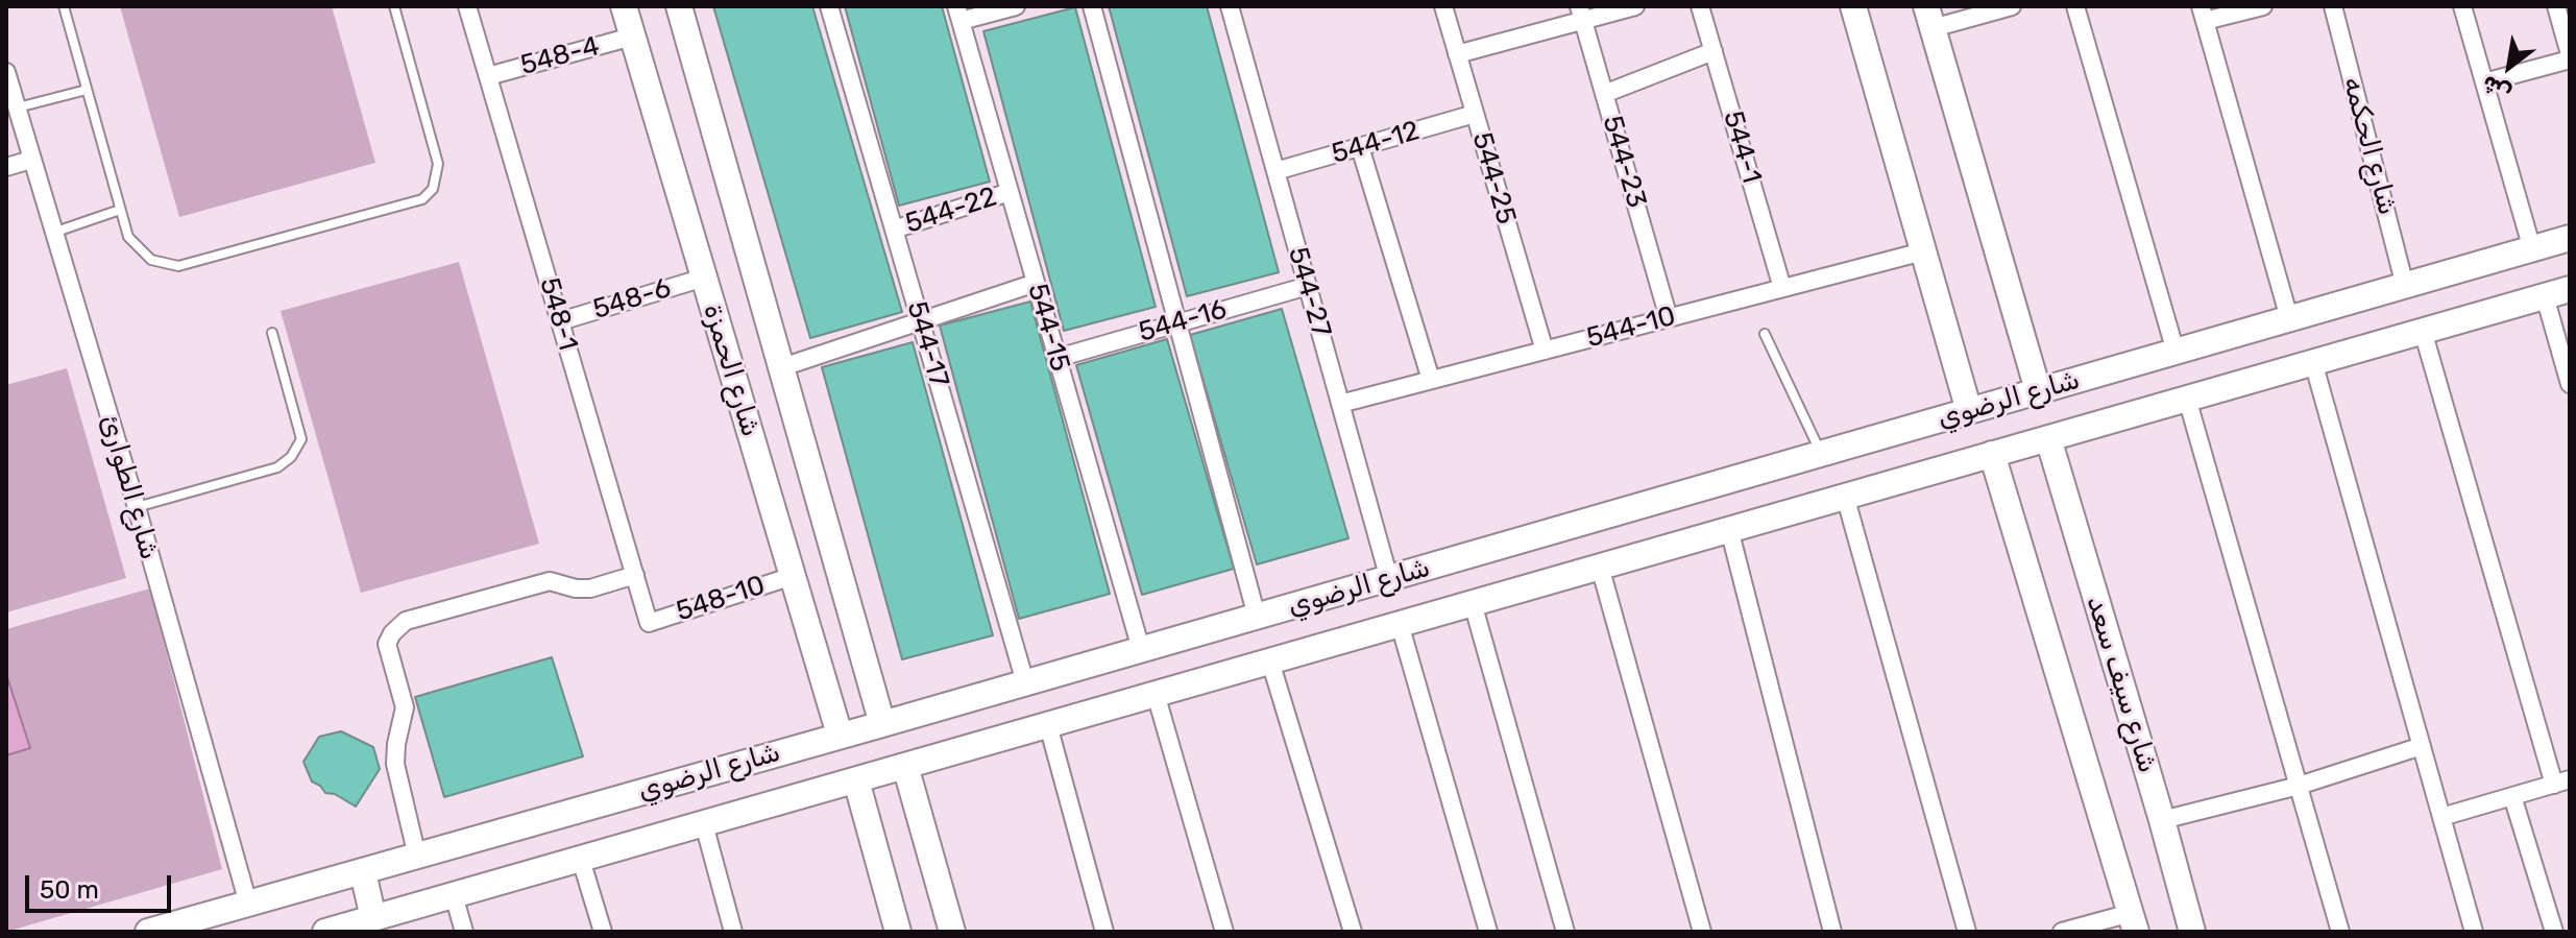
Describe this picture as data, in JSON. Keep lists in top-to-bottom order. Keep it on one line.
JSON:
{"streets":{"street":["548-4","544-12","شارع الحكمه","544-1","544-23","544-25","544-22","544-27","548-6","548-1","544-16","544-15","544-10","544-17","شارع الحمزة","شارع الرضوي","شارع الطوارئ","548-10","شارع سيف سعد"]},"crossings":[["548-4","548-1"],["548-4","شارع الحمزة"],["544-12","544-25"],["544-12","544-27"],["شارع الحكمه","شارع الرضوي"],["544-1","544-10"],["544-23","544-10"],["544-25","544-10"],["544-22","544-15"],["544-22","544-17"],["544-27","544-16"],["544-27","544-10"],["544-27","شارع الرضوي"],["548-6","548-1"],["548-6","شارع الحمزة"],["548-1","548-10"],["544-16","544-15"],["544-15","شارع الرضوي"],["544-17","شارع الرضوي"],["شارع الحمزة","شارع الرضوي"],["شارع الحمزة","548-10"],["شارع الرضوي","شارع الطوارئ"],["شارع الرضوي","شارع سيف سعد"]],"scale_bar":"50 m","north":"bottom left"}
